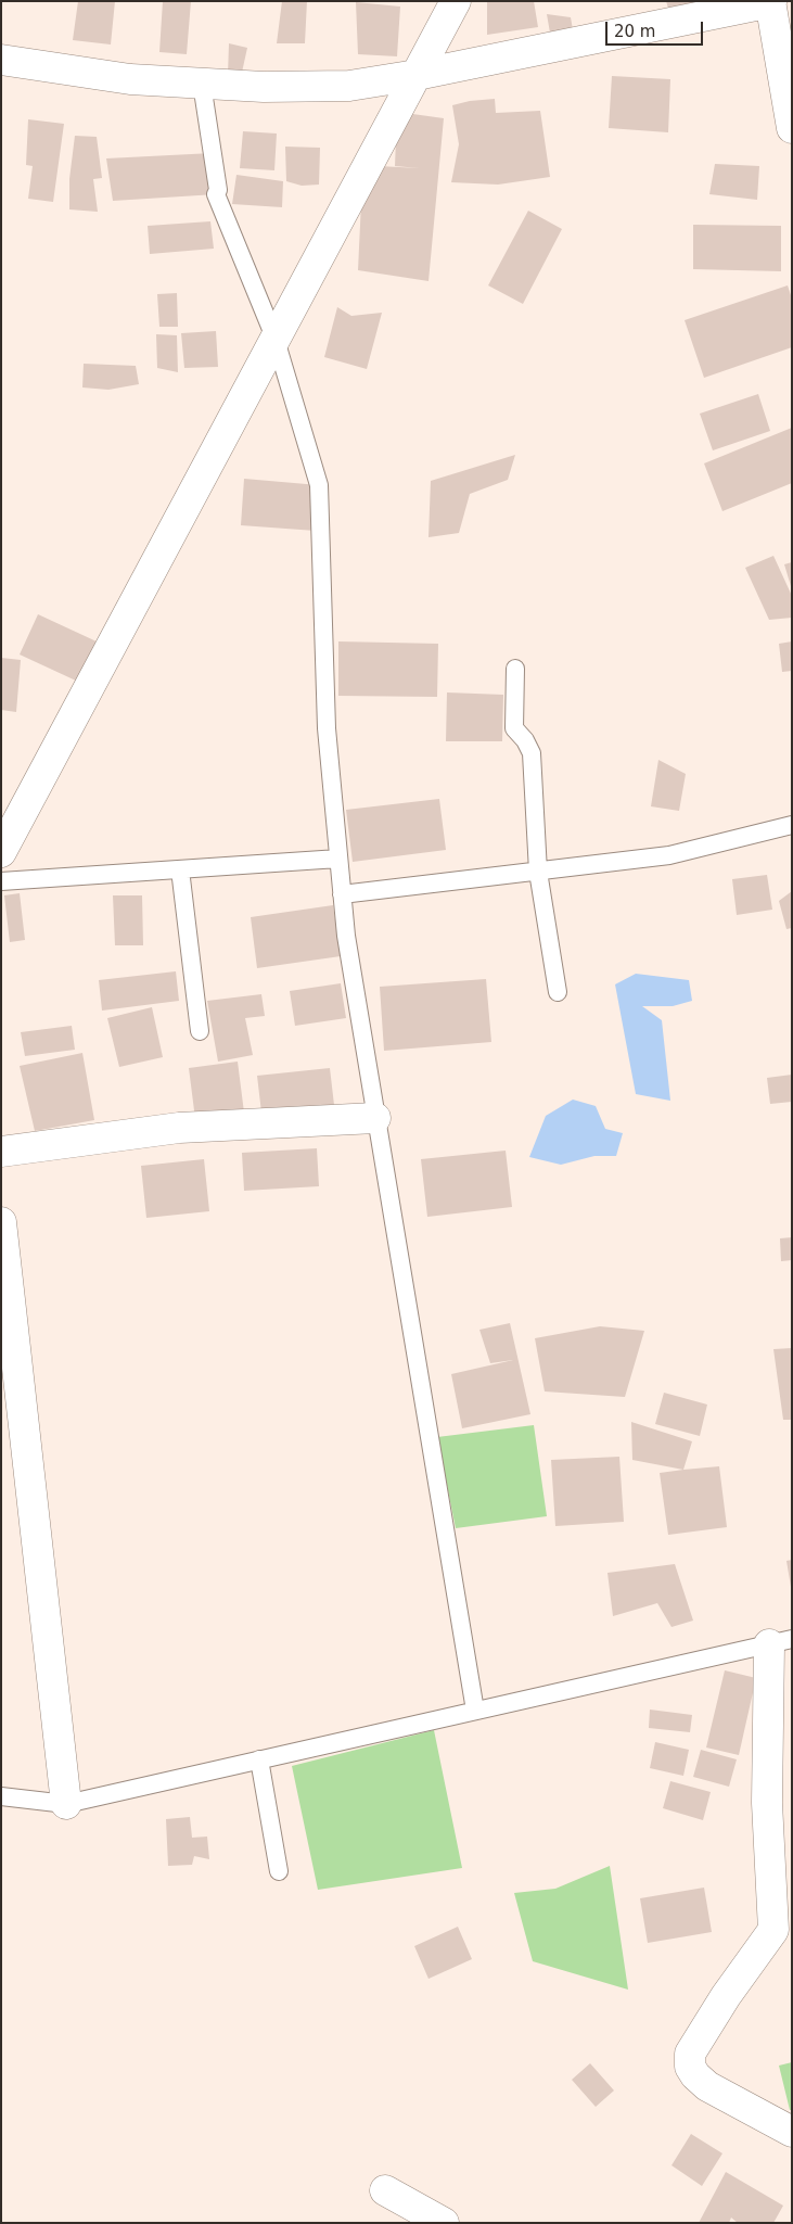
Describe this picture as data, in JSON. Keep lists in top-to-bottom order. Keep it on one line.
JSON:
{"scale_bar":"20 m"}
